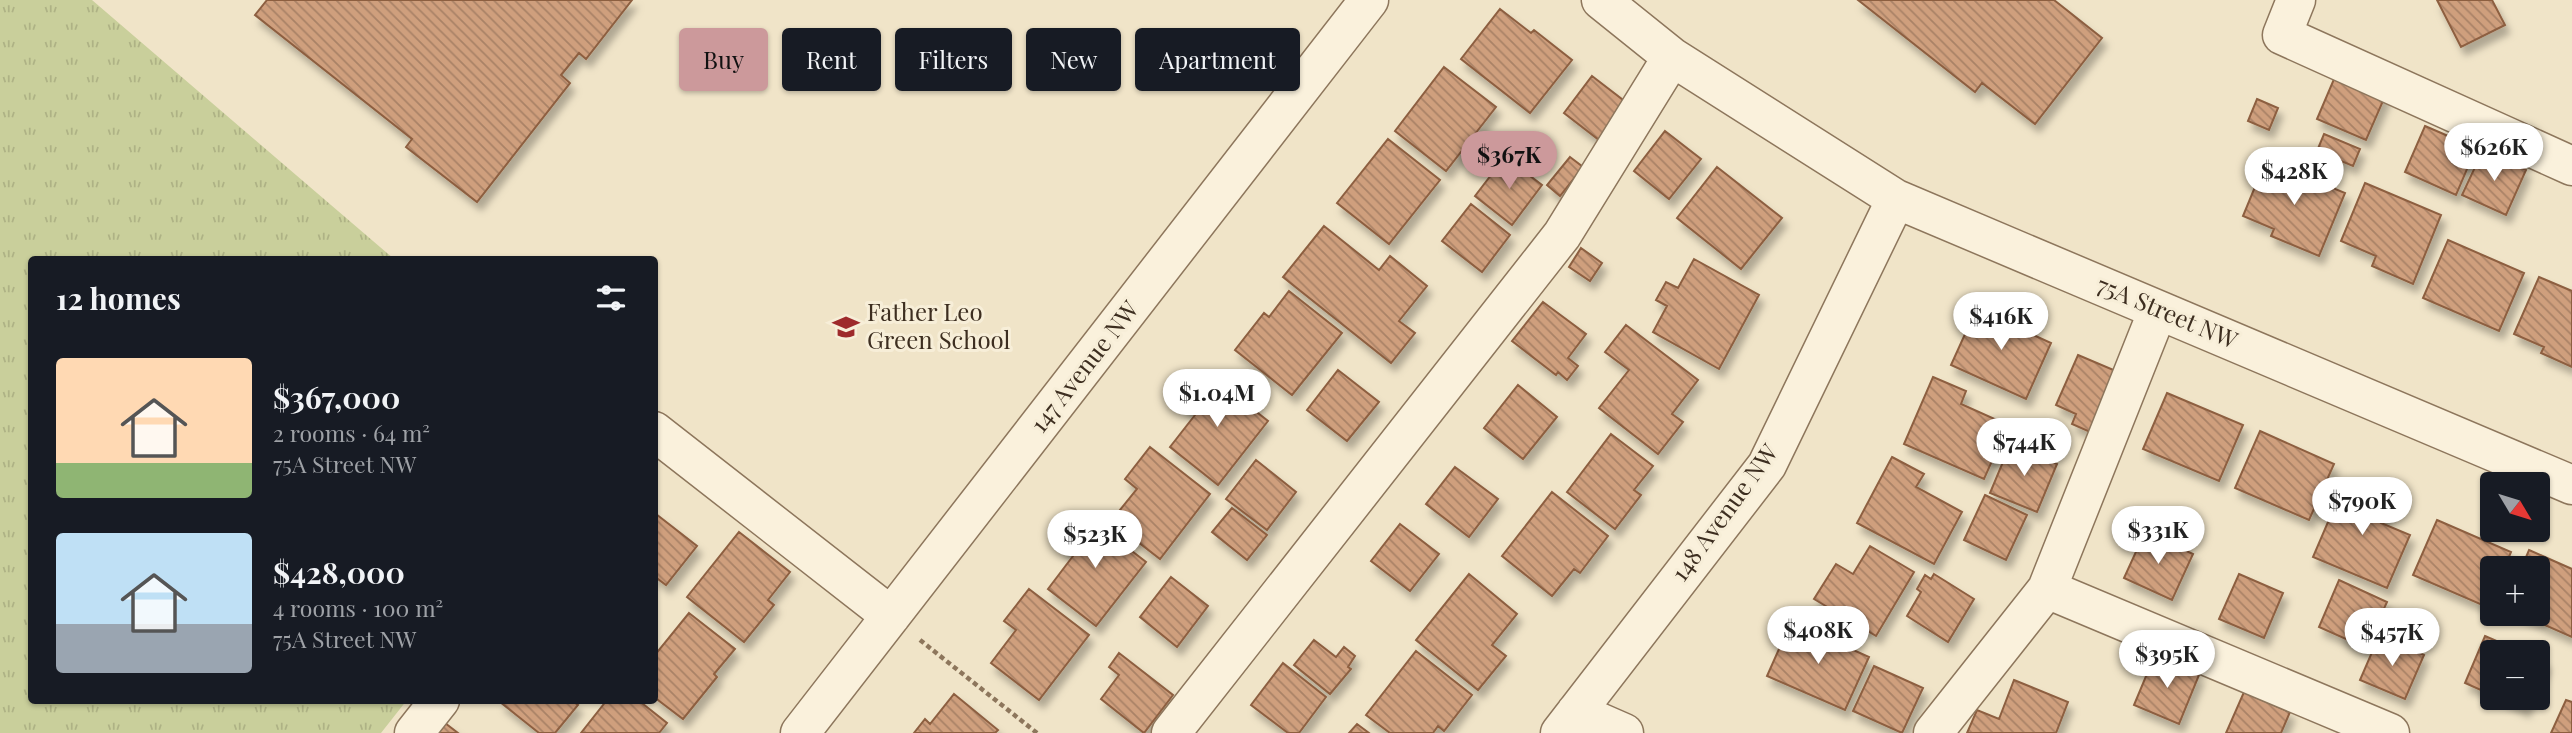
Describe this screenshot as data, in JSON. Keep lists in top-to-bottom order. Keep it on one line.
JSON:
{"streets":{"street":["75A Street NW","147 Avenue NW","148 Avenue NW"]},"crossings":[["75A Street NW","148 Avenue NW"]],"places":{"school or university":["Father Leo Green School"]},"north":"bottom right","page":{"chip":["Buy","Rent","Filters","New","Apartment"],"price":["$626K","$367K","$428K","$416K","$1.04M","$744K","$790K","$331K","$523K","$408K","$457K","$395K"],"heading":"12 homes","list":[{"name":"$367,000","note":"2 rooms · 64 m² · 75A Street NW"},{"name":"$428,000","note":"4 rooms · 100 m² · 75A Street NW"}],"map_buttons":["+","−"]}}
